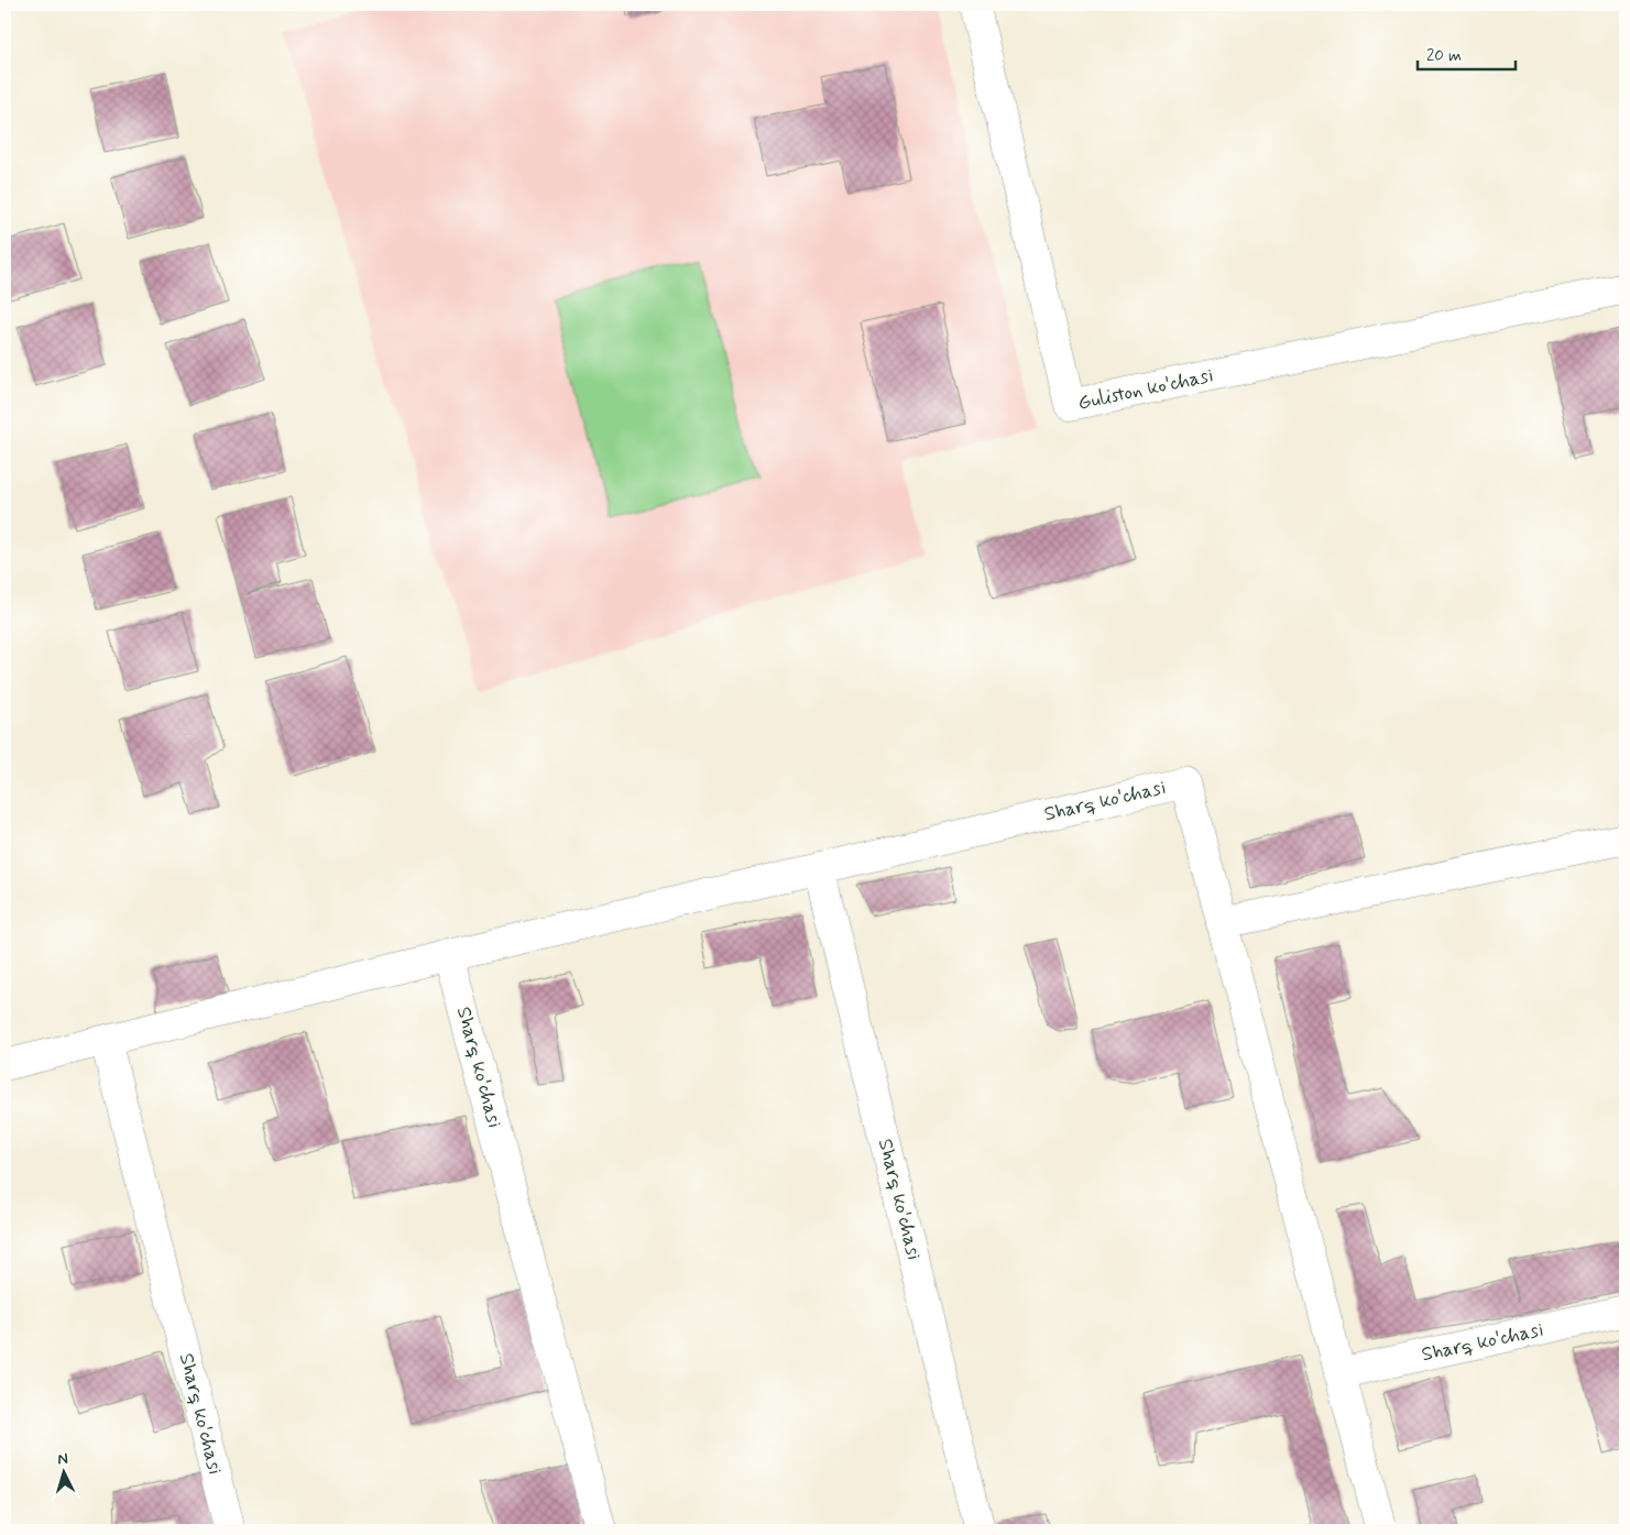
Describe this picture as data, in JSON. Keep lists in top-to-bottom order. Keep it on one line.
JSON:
{"streets":{"street":["Guliston ko'chasi","Sharq ko'chasi"]},"scale_bar":"20 m","north":"top"}
